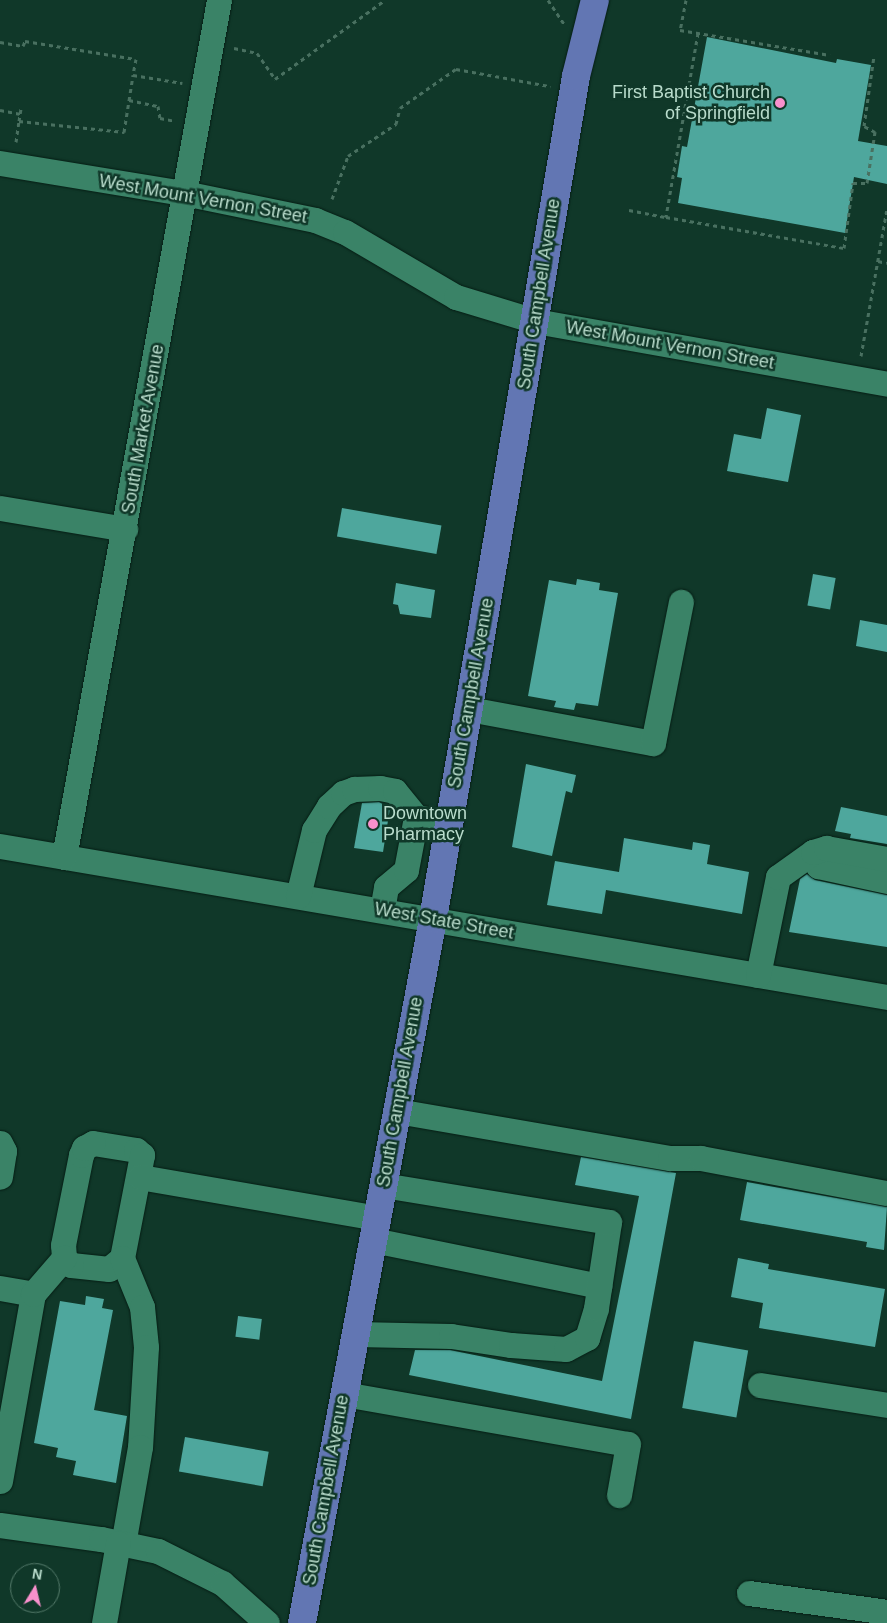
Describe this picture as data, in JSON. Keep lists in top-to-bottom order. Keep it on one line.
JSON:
{"streets":{"main road":["South Campbell Avenue"],"street":["West Mount Vernon Street","South Market Avenue","West State Street"]},"crossings":[["West Mount Vernon Street","South Campbell Avenue"],["West Mount Vernon Street","South Market Avenue"],["South Campbell Avenue","West State Street"],["South Market Avenue","West State Street"]],"places":["First Baptist Church of Springfield","Downtown Pharmacy"],"north":"top"}
